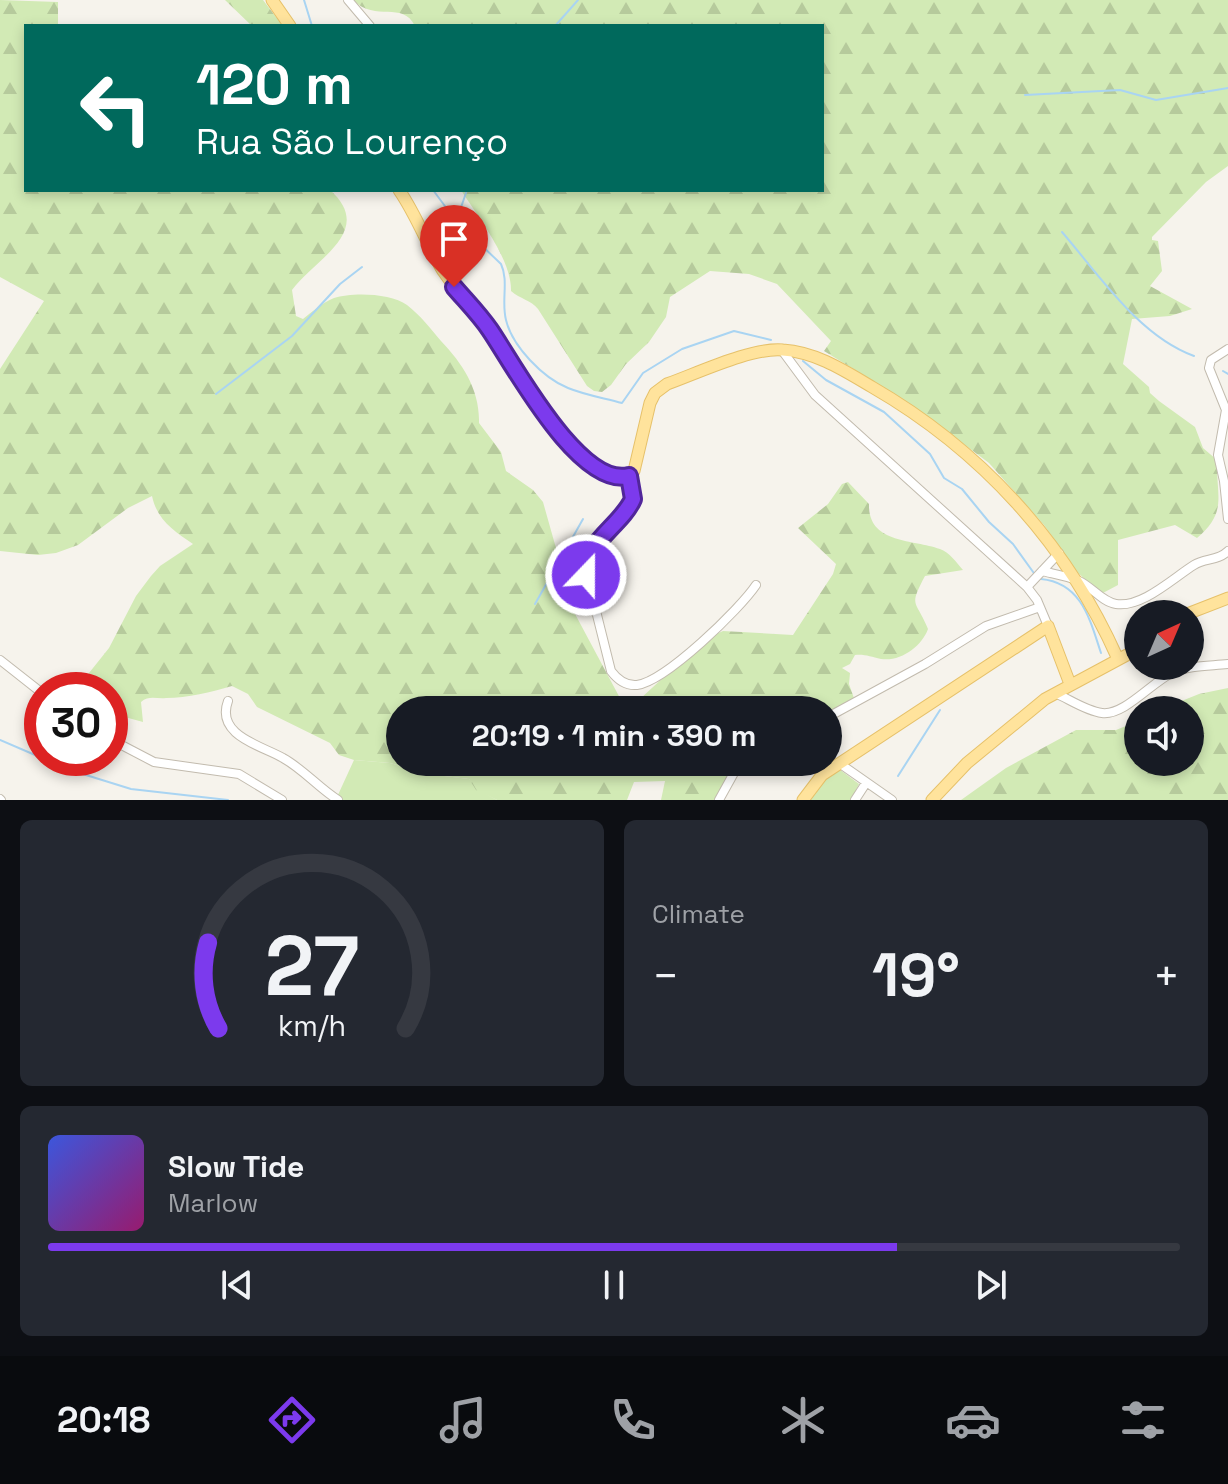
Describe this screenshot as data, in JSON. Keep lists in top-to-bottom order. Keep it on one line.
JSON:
{"north":"top right","page":{"turn":["120 m","Rua São Lourenço"],"limit":"30","trip":"20:19 · 1 min · 390 m","tile":"Climate","heat":["−","19°","+"],"song":["Slow Tide","Marlow"],"tabs":"20:18","gauge":["27","km/h"]}}
